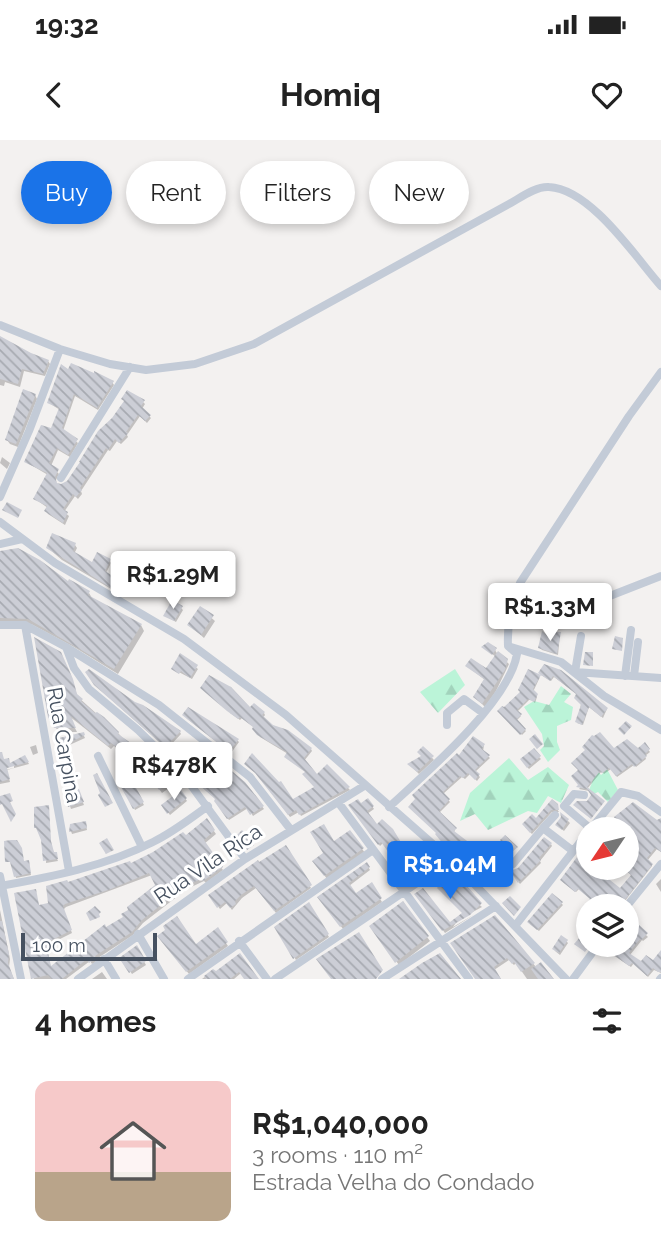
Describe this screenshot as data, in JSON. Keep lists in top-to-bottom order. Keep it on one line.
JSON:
{"streets":{"street":["Rua Carpina","Rua Vila Rica"]},"scale_bar":"100 m","north":"bottom left","page":{"status":"19:32","header":"Homiq","chip":["Buy","Rent","Filters","New"],"price":["R$1.29M","R$1.33M","R$478K","R$1.04M"],"scale":"100 m","heading":"4 homes","list":[{"name":"R$1,040,000","note":"3 rooms · 110 m² · Estrada Velha do Condado"}]}}
